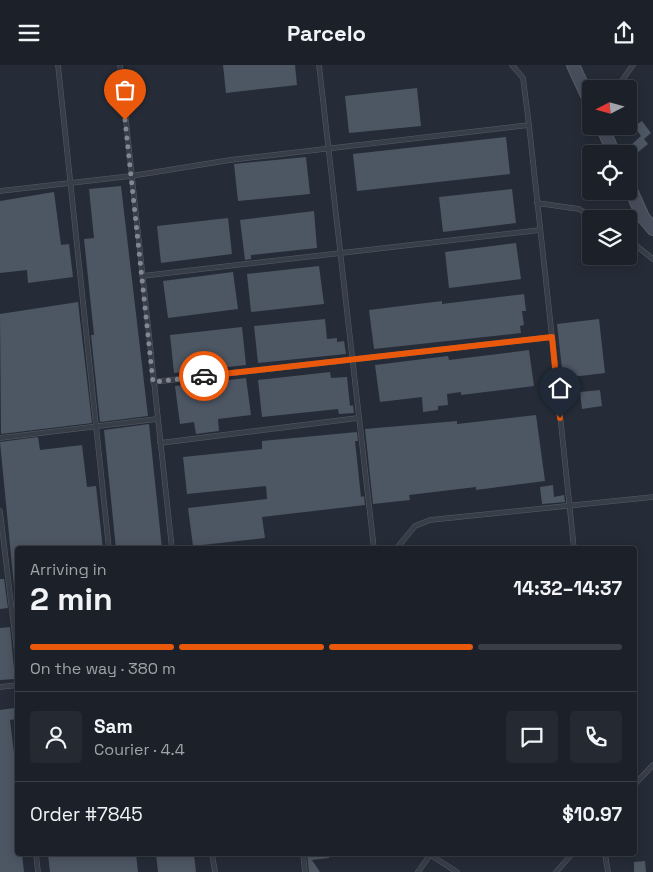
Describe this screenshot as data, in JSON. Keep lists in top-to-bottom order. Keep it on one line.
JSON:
{"north":"left","page":{"header":"Parcelo","heading":["2 min","Arriving in","14:32–14:37"],"panel":["Sam","Courier · 4.4","Order #7845","$10.97"],"bar":"On the way · 380 m"}}
